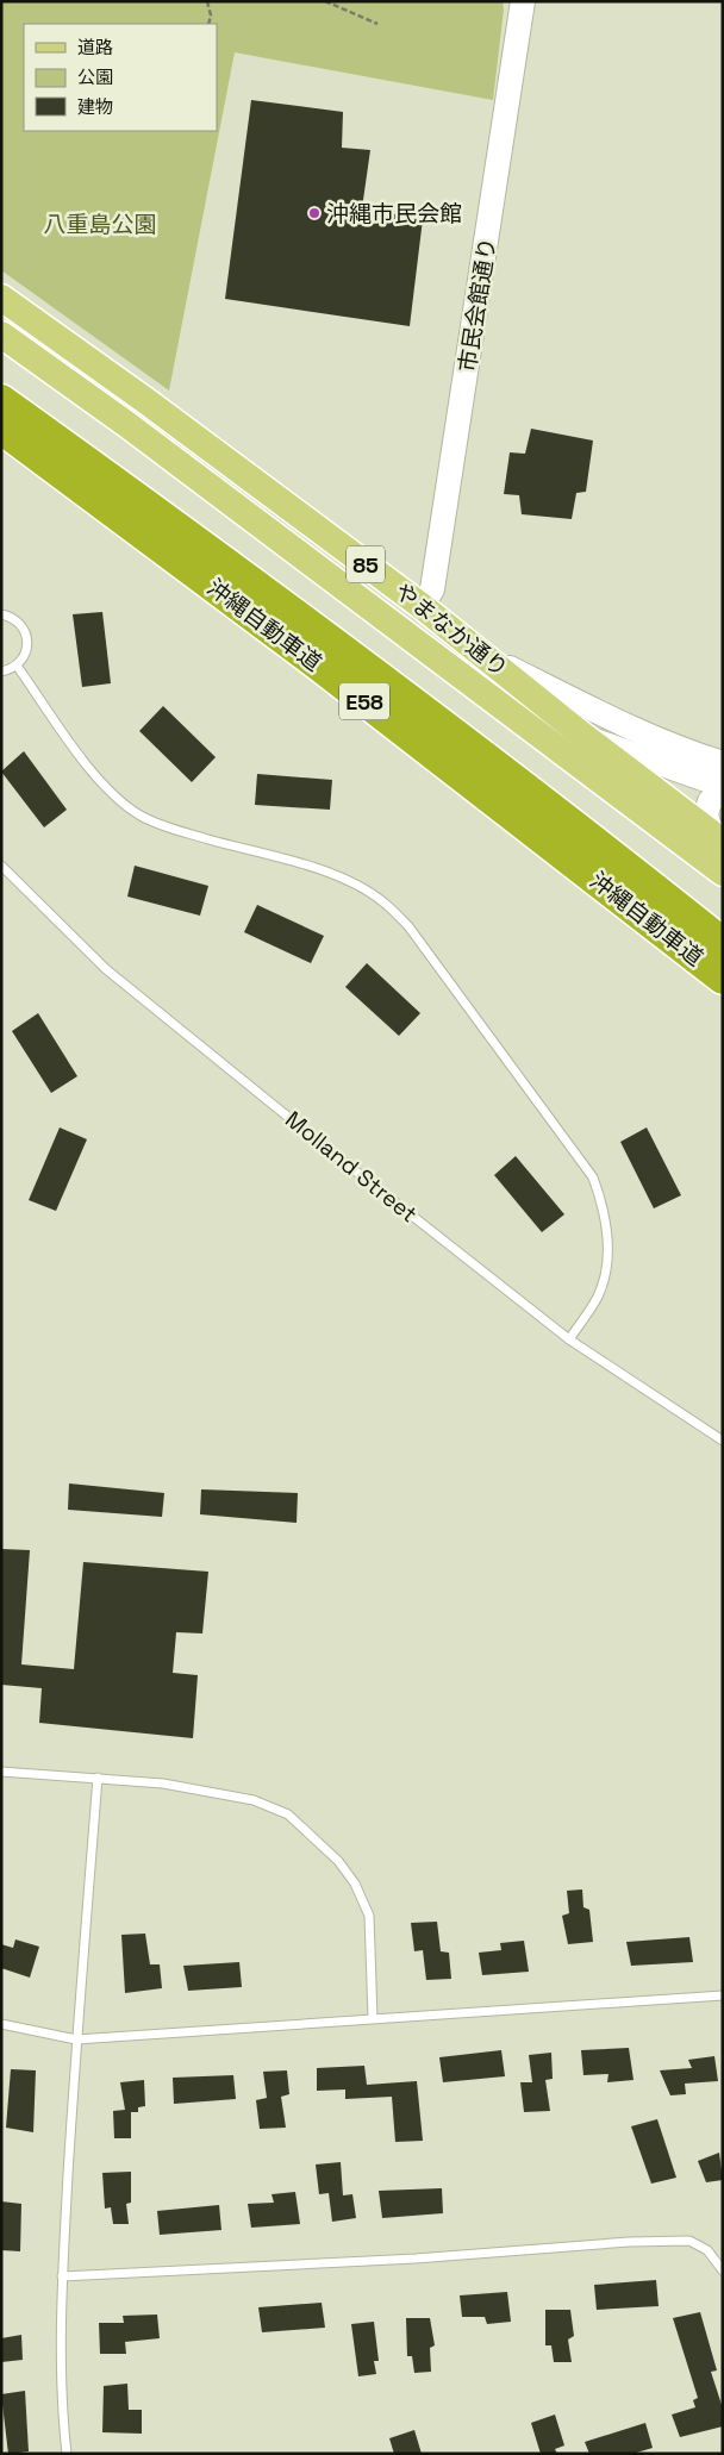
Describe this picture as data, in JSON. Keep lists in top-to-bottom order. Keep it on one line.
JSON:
{"streets":{"highway":["沖縄自動車道","E58"],"main road":["85","やまなか通り"],"street":["市民会館通り"],"lane":["Molland Street"]},"crossings":[["市民会館通り","やまなか通り"]],"parks":["八重島公園"],"places":["沖縄市民会館"],"legend":["道路","公園","建物"]}
